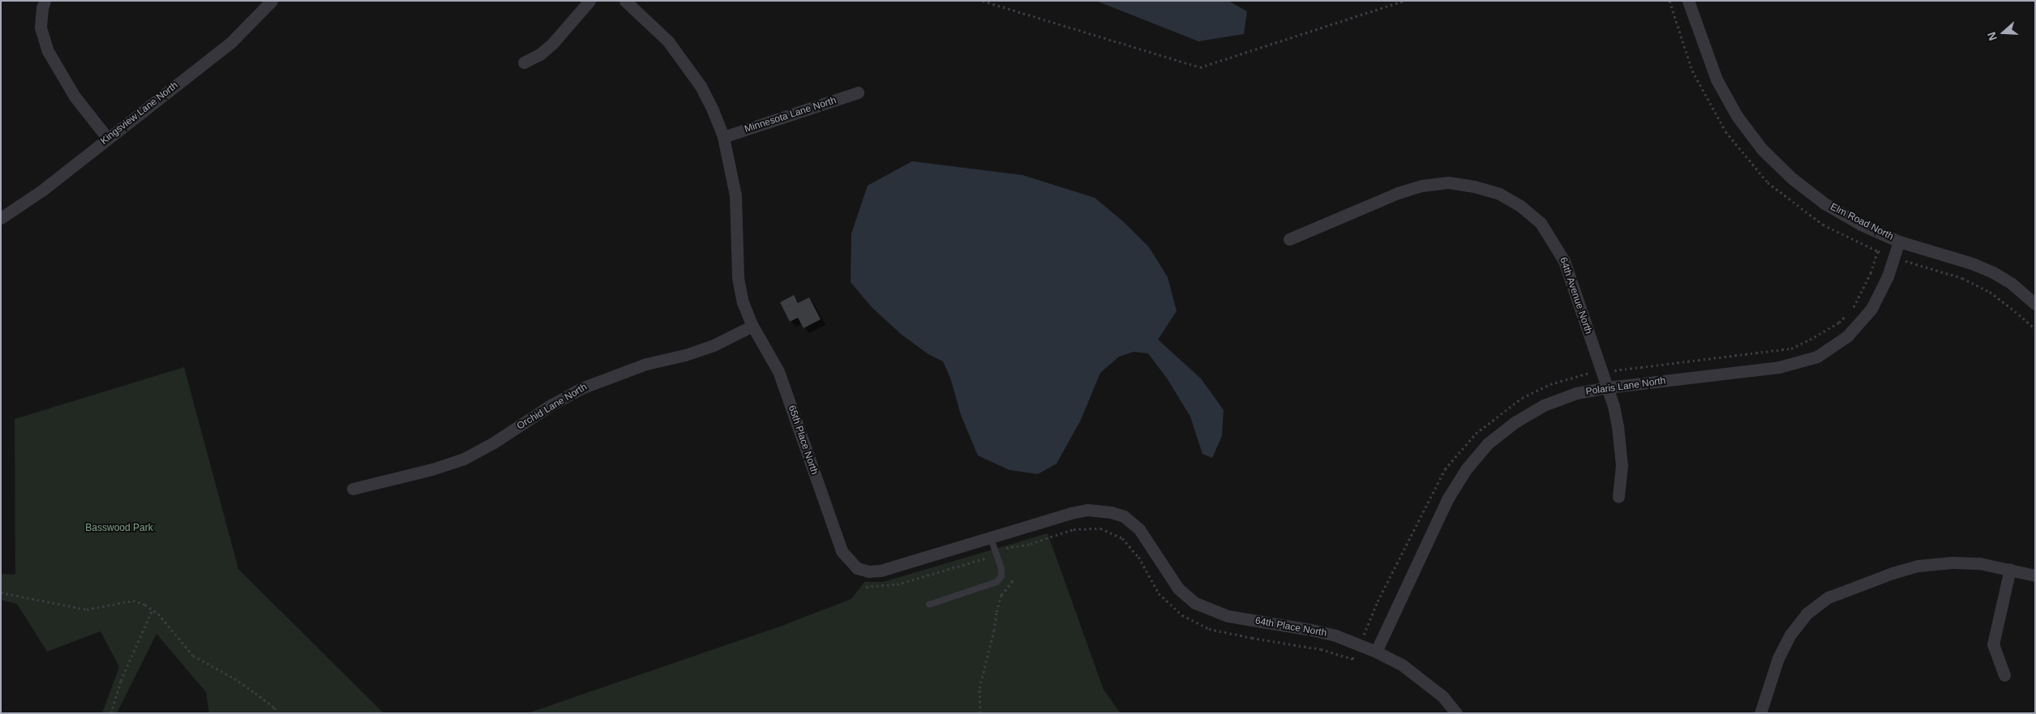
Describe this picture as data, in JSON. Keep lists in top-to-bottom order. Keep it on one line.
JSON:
{"streets":{"street":["Kingsview Lane North","Minnesota Lane North","Elm Road North","64th Avenue North","Polaris Lane North","Orchid Lane North","65th Place North","64th Place North"]},"crossings":[["Minnesota Lane North","65th Place North"],["Elm Road North","Polaris Lane North"],["64th Avenue North","Polaris Lane North"],["Polaris Lane North","64th Place North"],["Orchid Lane North","65th Place North"],["65th Place North","64th Place North"]],"parks":["Basswood Park"],"north":"left"}
